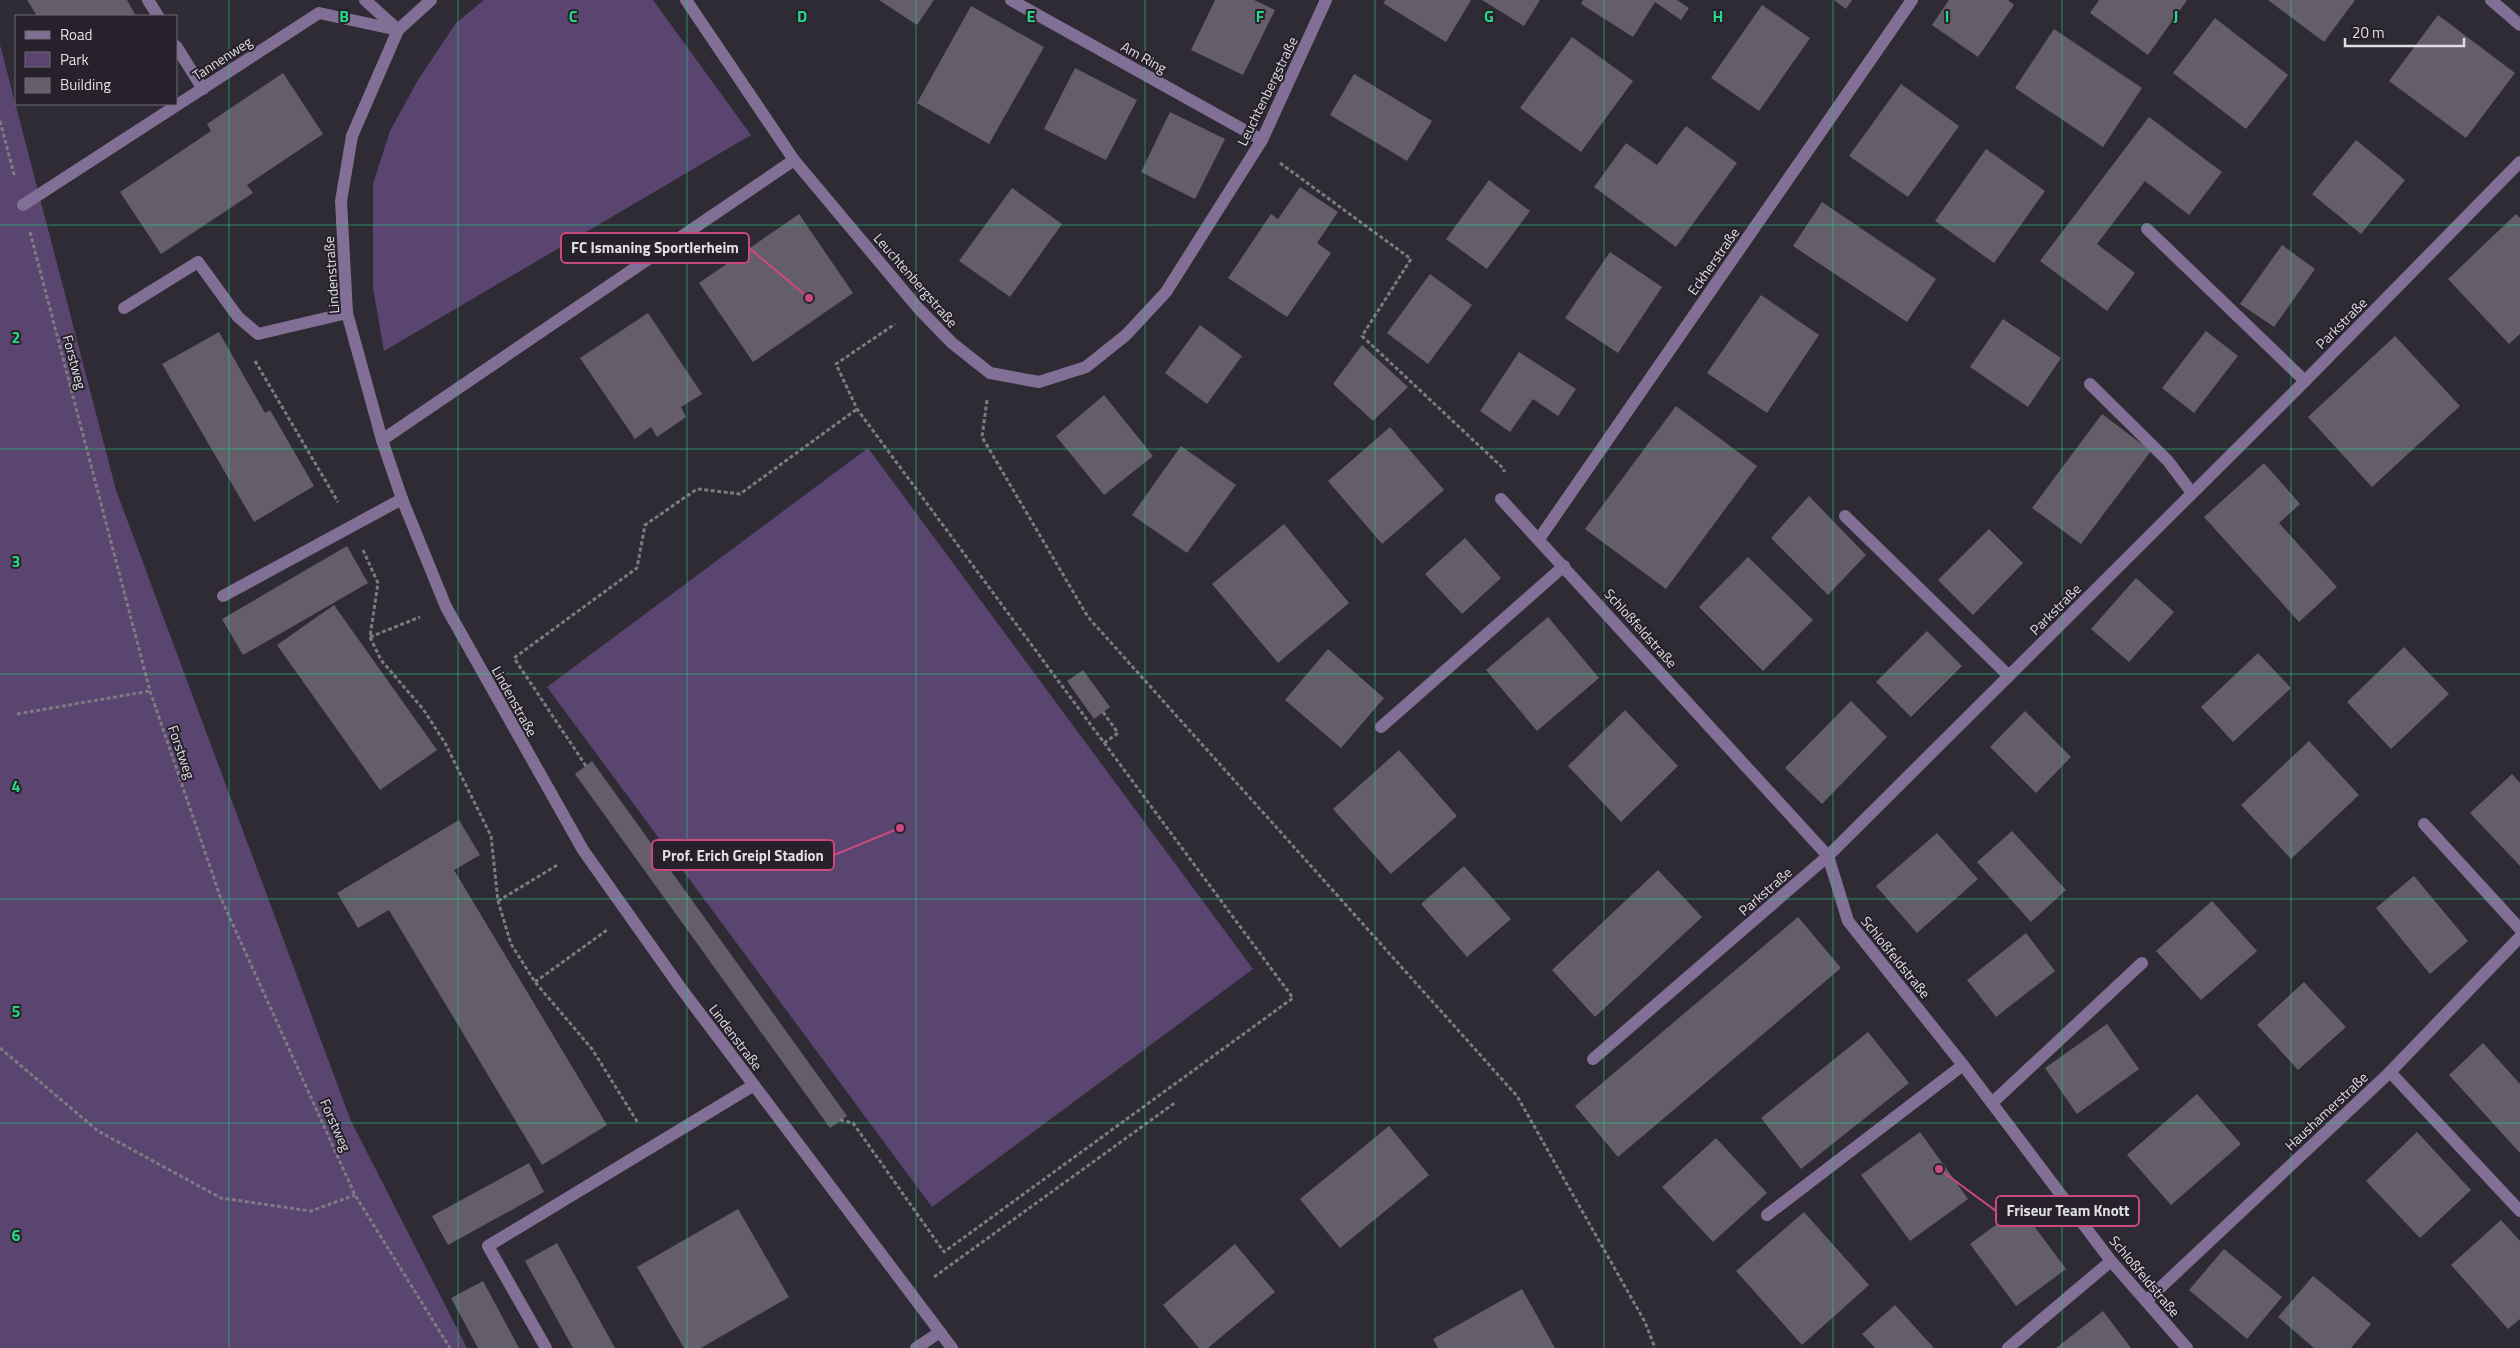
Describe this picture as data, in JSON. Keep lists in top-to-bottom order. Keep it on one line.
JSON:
{"streets":{"street":["Am Ring","Tannenweg","Leuchtenbergstraße","Eckherstraße","Lindenstraße","Parkstraße","Schloßfeldstraße","Haushamerstraße"],"path":["Forstweg"]},"crossings":[["Am Ring","Leuchtenbergstraße"],["Tannenweg","Lindenstraße"],["Tannenweg","Forstweg"],["Eckherstraße","Schloßfeldstraße"],["Parkstraße","Schloßfeldstraße"],["Schloßfeldstraße","Haushamerstraße"]],"places":["FC Ismaning Sportlerheim","Prof. Erich Greipl Stadion","Friseur Team Knott"],"legend":["Road","Park","Building"],"scale_bar":"20 m","grid":{"columns":["B","C","D","E","F","G","H","I","J"],"rows":["2","3","4","5","6"]}}
